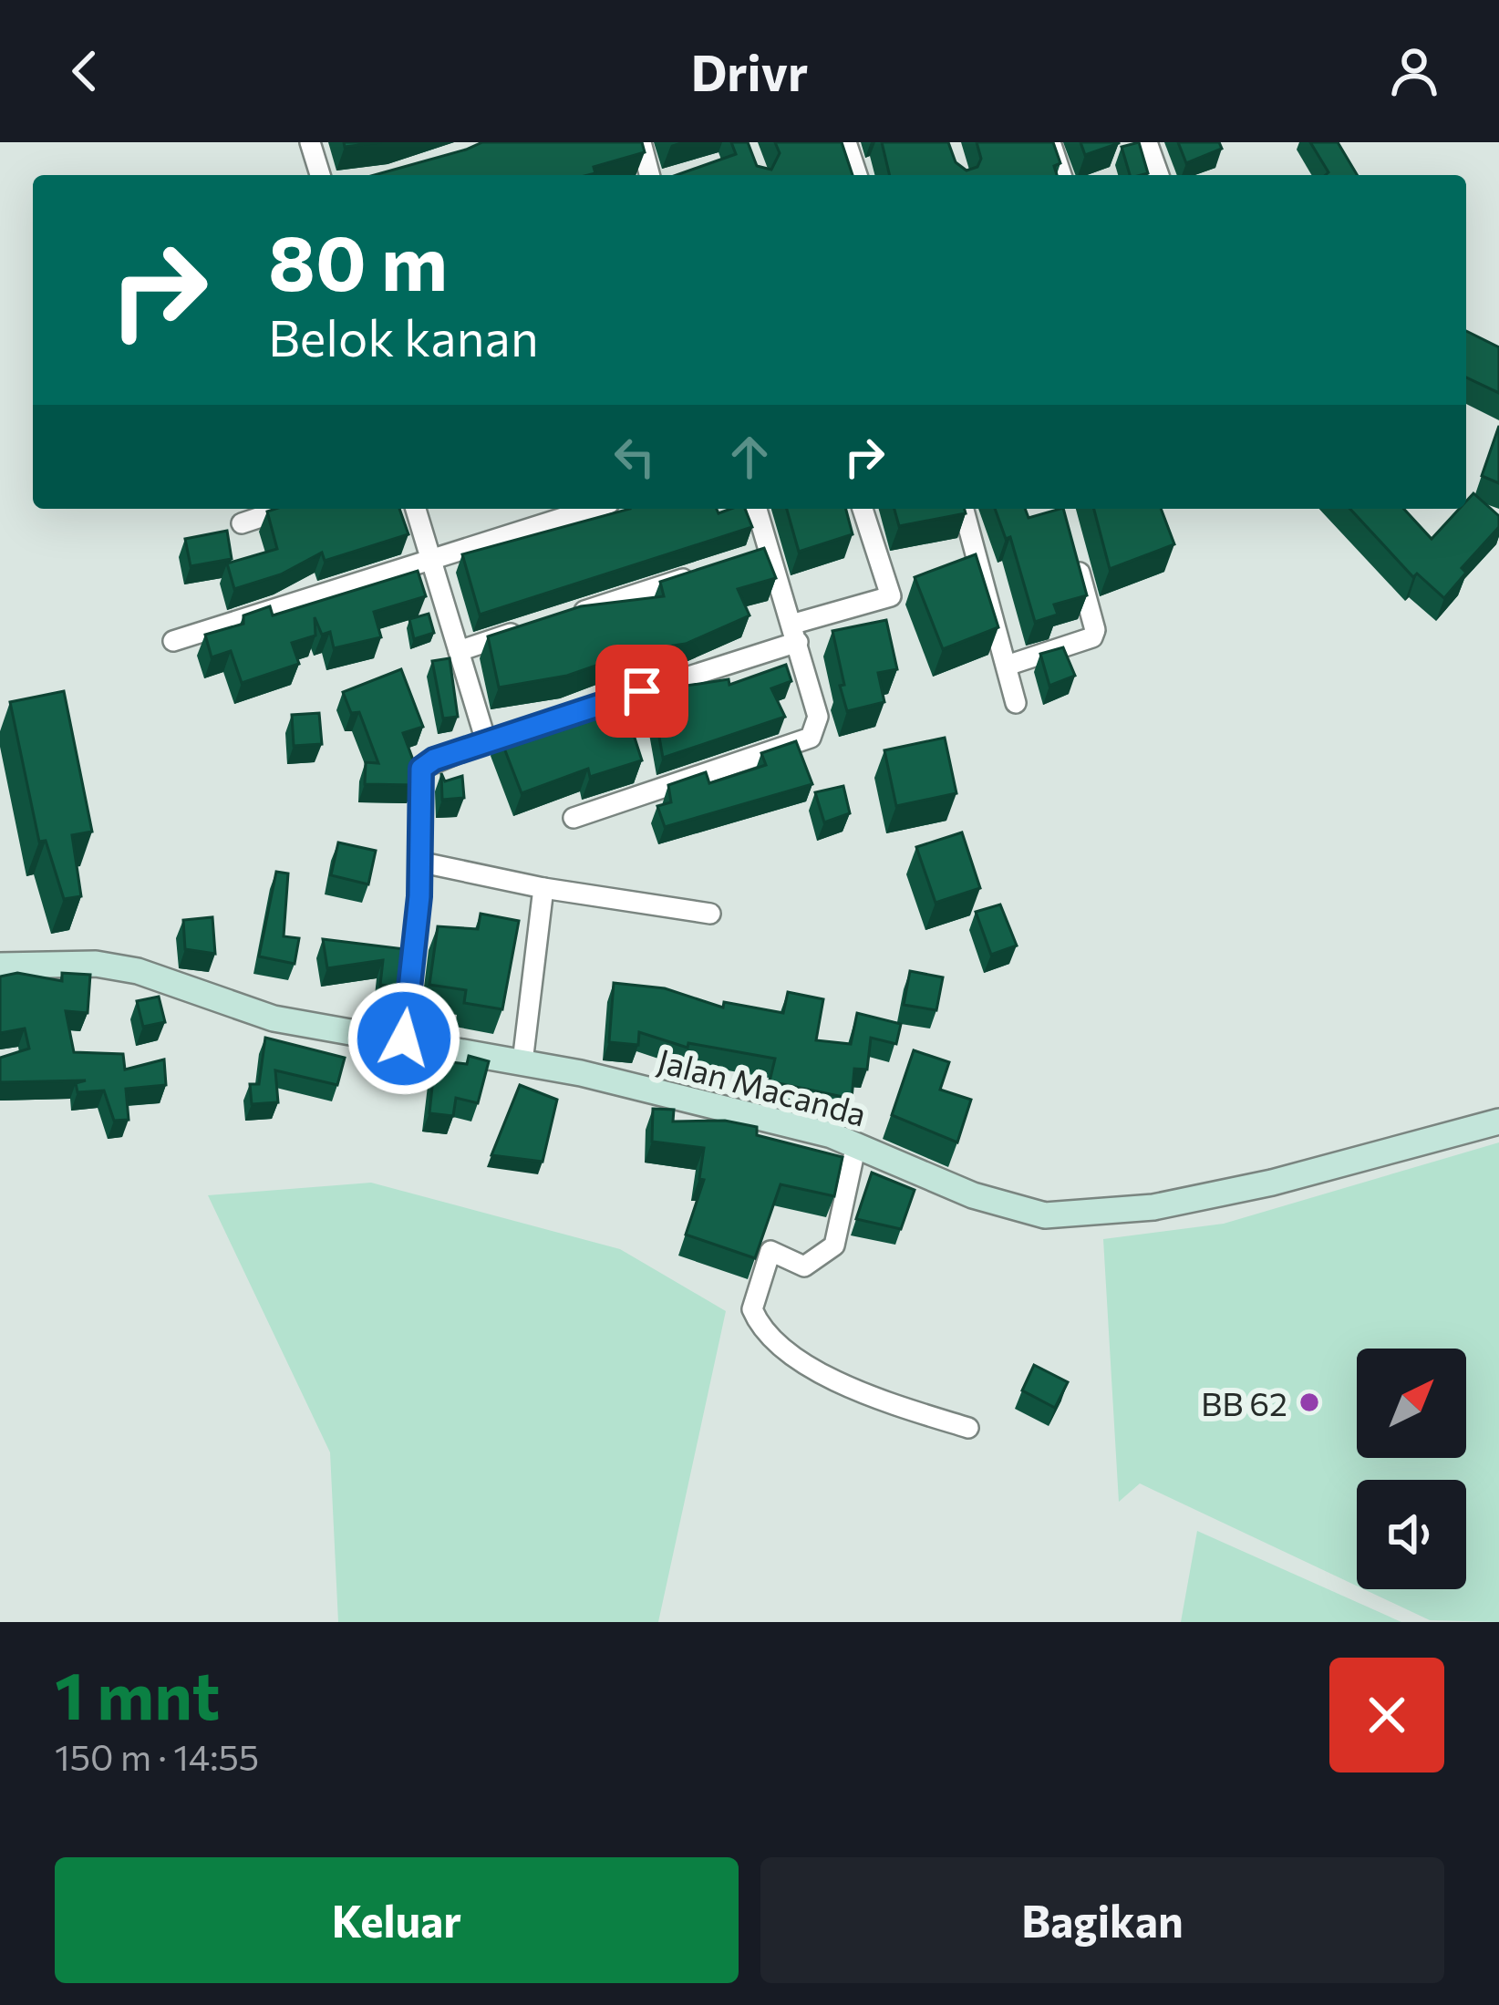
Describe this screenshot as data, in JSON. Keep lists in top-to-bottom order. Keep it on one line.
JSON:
{"streets":{"street":["Jalan Macanda"]},"places":["BB 62"],"north":"top right","page":{"header":"Drivr","turn":["80 m","Belok kanan"],"heading":["1 mnt","150 m · 14:55"],"buttons":["Keluar","Bagikan"]}}
